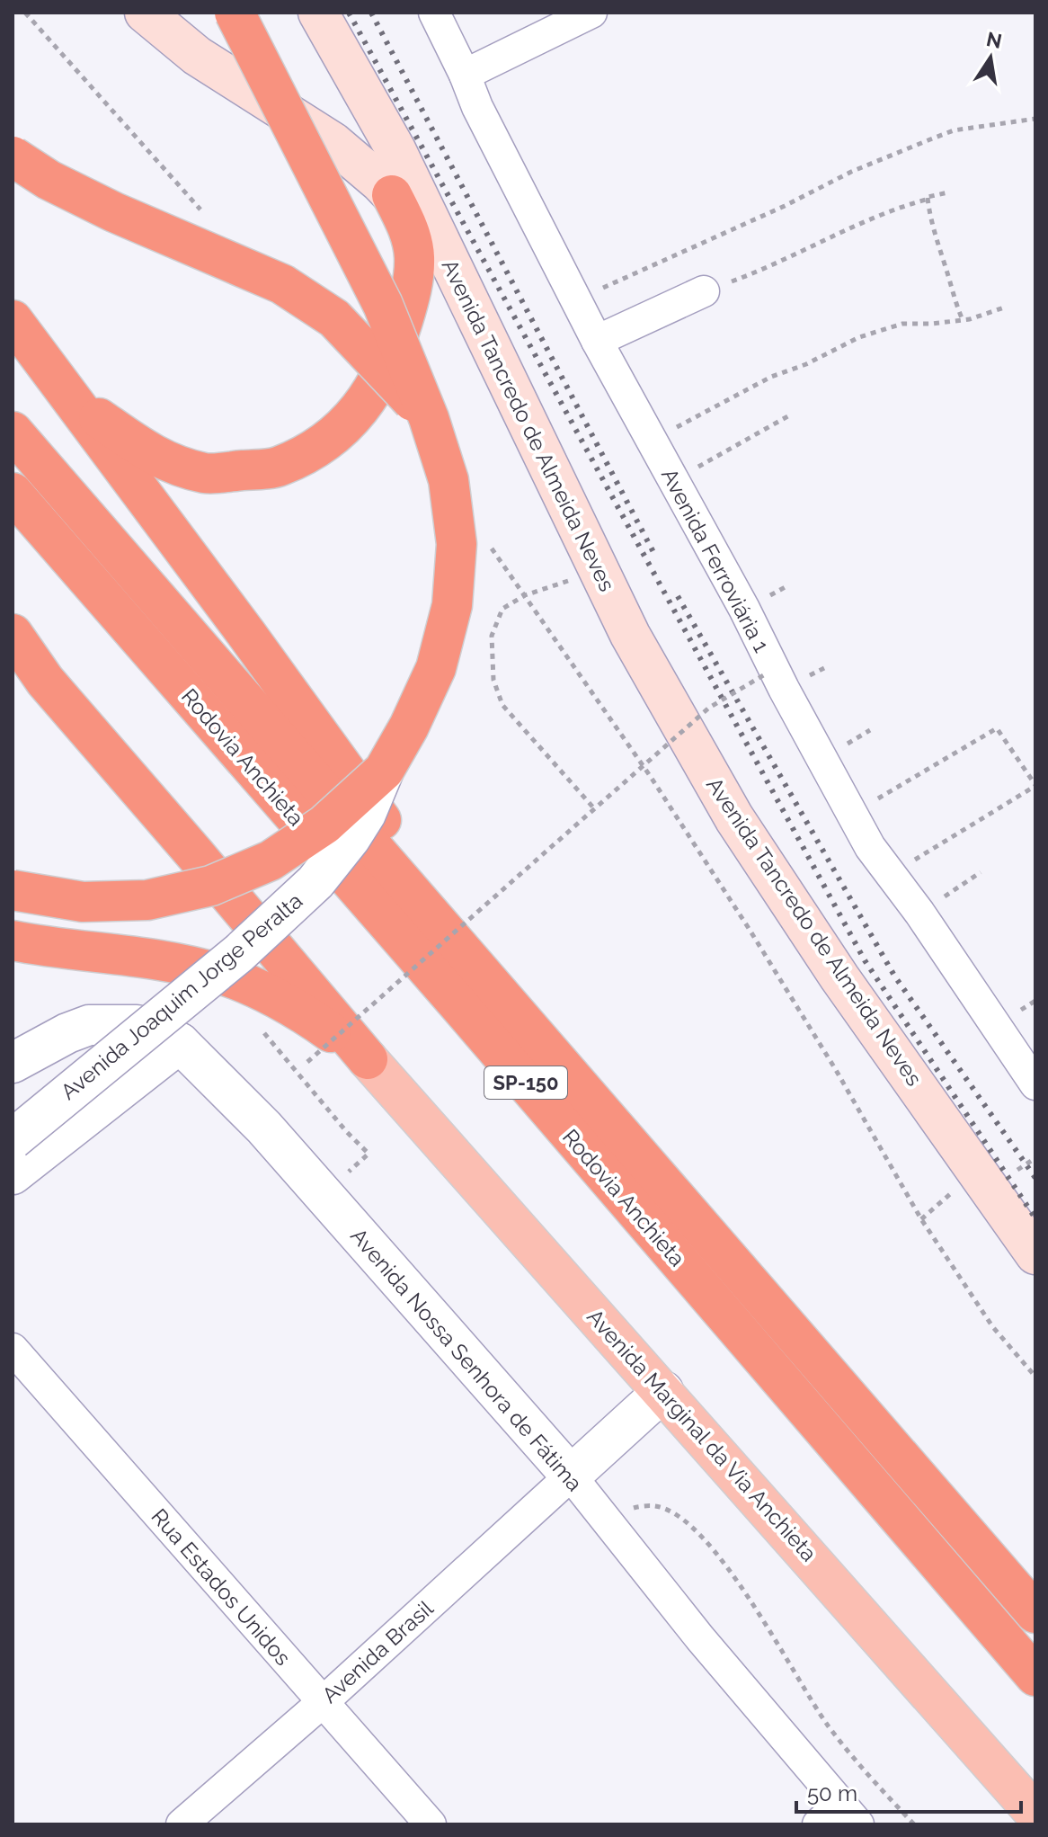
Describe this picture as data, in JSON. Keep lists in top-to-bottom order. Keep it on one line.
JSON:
{"streets":{"highway":["Rodovia Anchieta","SP-150"],"main road":["Avenida Tancredo de Almeida Neves","Avenida Marginal da Via Anchieta"],"street":["Avenida Ferroviária 1","Avenida Joaquim Jorge Peralta","Avenida Nossa Senhora de Fátima","Rua Estados Unidos","Avenida Brasil"]},"crossings":[["Avenida Joaquim Jorge Peralta","Avenida Nossa Senhora de Fátima"],["Avenida Nossa Senhora de Fátima","Avenida Brasil"],["Rua Estados Unidos","Avenida Brasil"]],"scale_bar":"50 m","north":"top"}
